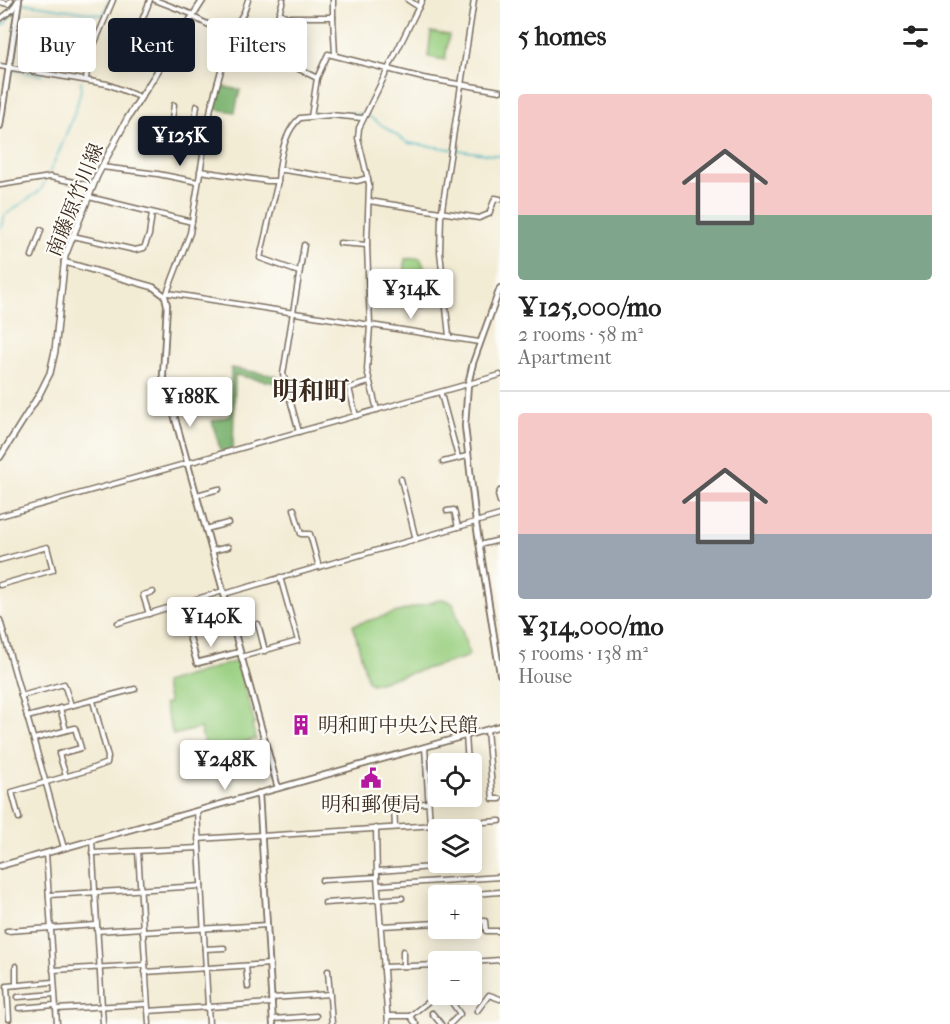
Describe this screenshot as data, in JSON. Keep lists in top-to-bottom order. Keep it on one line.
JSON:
{"streets":{"main road":["南藤原竹川線"]},"districts":["明和町"],"places":{"building":["明和町中央公民館"],"public building":["明和郵便局"]},"page":{"heading":"5 homes","chip":["Buy","Rent","Filters"],"list":[{"name":"¥125,000/mo","note":"2 rooms · 58 m² · Apartment"},{"name":"¥314,000/mo","note":"5 rooms · 138 m² · House"}],"price":["¥125K","¥314K","¥188K","¥140K","¥248K"],"map_buttons":["+","−"]}}
